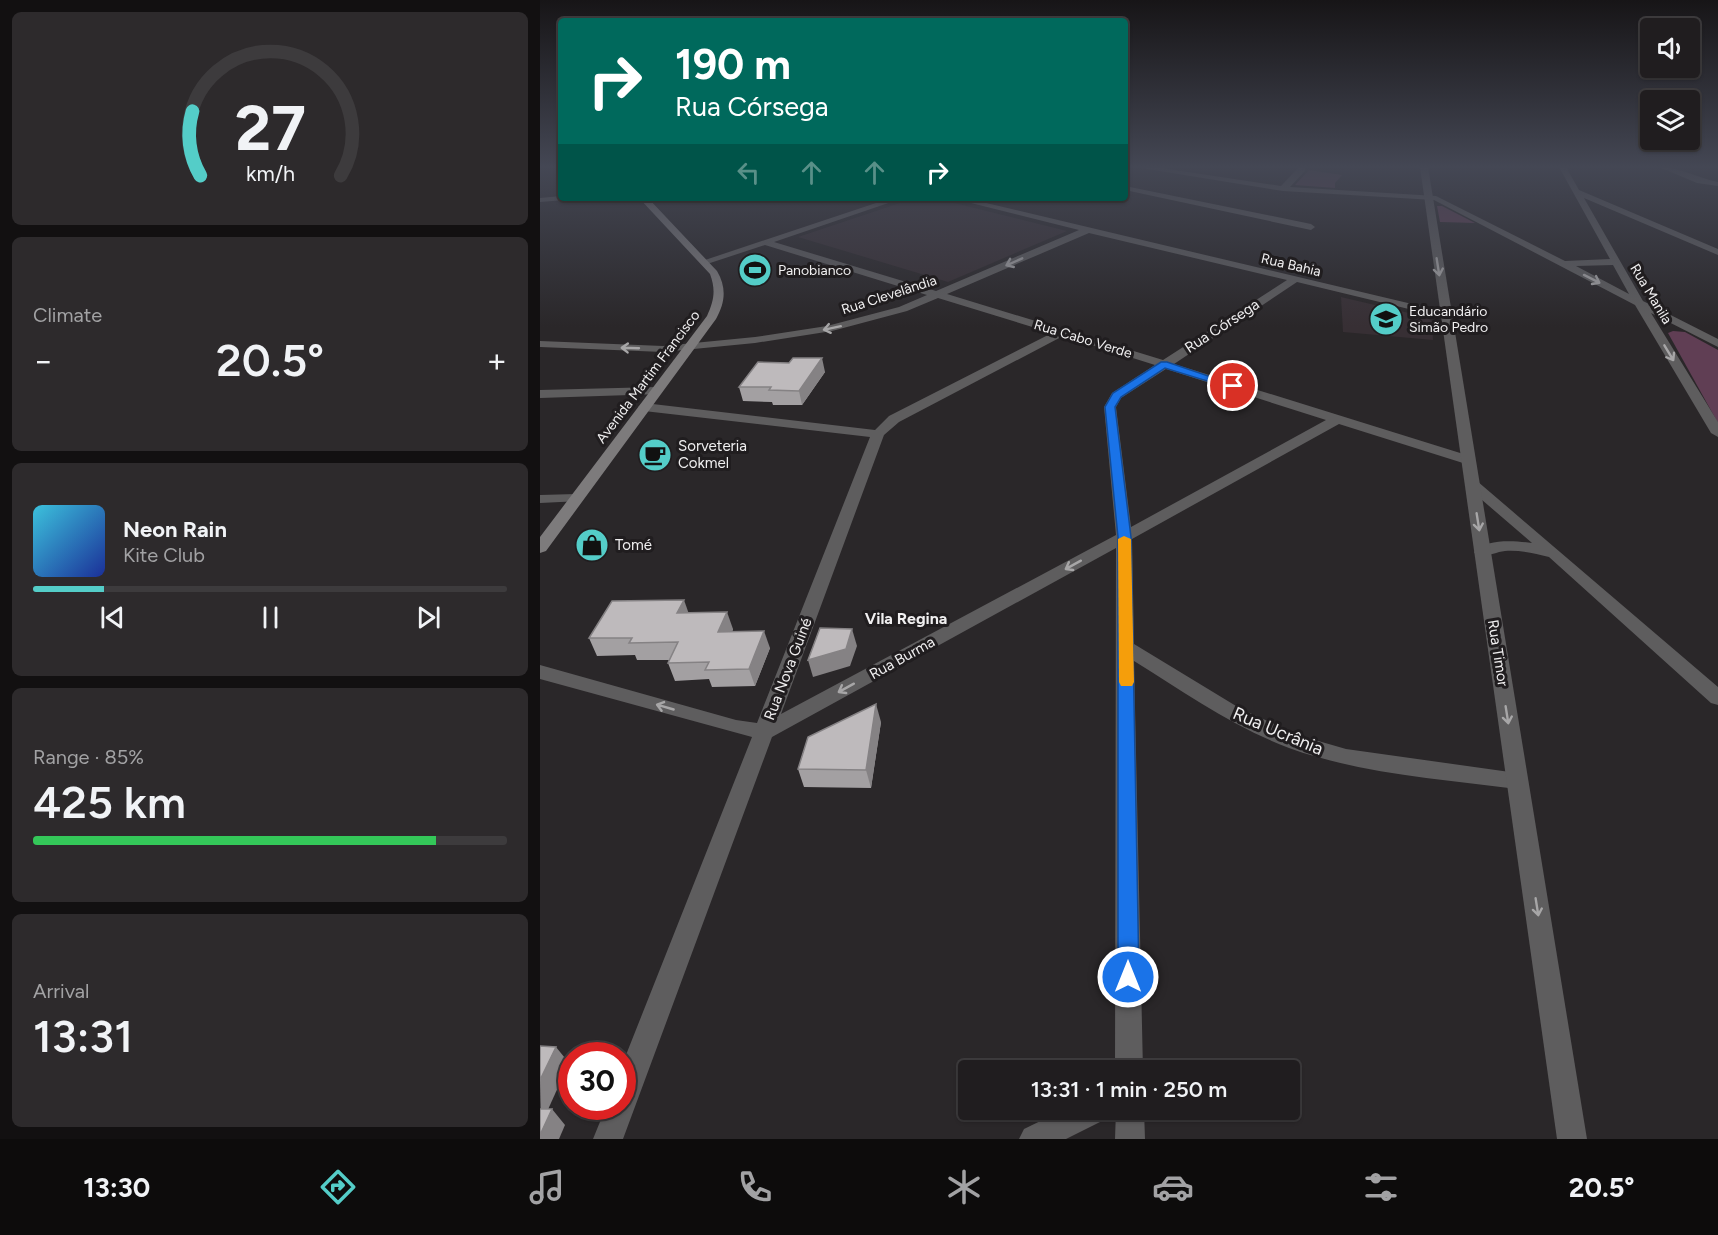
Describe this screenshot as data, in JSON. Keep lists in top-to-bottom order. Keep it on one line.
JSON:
{"streets":{"main road":["Avenida Martim Francisco"],"street":["Rua Bahia","Rua Manila","Rua Clevelândia","Rua Córsega","Rua Cabo Verde","Rua Timor","Rua Burma","Rua Nova Guiné","Rua Ucrânia"]},"crossings":[["Rua Bahia","Rua Clevelândia"],["Rua Bahia","Rua Córsega"],["Rua Bahia","Rua Timor"],["Rua Clevelândia","Rua Cabo Verde"],["Rua Clevelândia","Avenida Martim Francisco"],["Rua Córsega","Rua Cabo Verde"],["Rua Córsega","Rua Burma"],["Rua Córsega","Rua Ucrânia"],["Rua Cabo Verde","Rua Timor"],["Rua Cabo Verde","Rua Burma"],["Rua Cabo Verde","Rua Nova Guiné"],["Rua Timor","Rua Ucrânia"],["Rua Burma","Rua Nova Guiné"]],"one_way":["Rua Manila","Rua Timor","Rua Burma"],"districts":["Vila Regina"],"places":{"sports":["Panobianco"],"school or university":["Educandário Simão Pedro"],"cafe":["Sorveteria Cokmel"],"shop":["Tomé"]},"page":{"turn":["190 m","Rua Córsega"],"tile":["Climate",["Range · 85%","425 km"],["Arrival","13:31"]],"heat":["−","20.5°","+"],"song":["Neon Rain","Kite Club"],"limit":"30","trip":"13:31 · 1 min · 250 m","tabs":["13:30","20.5°"],"gauge":["27","km/h"]}}
